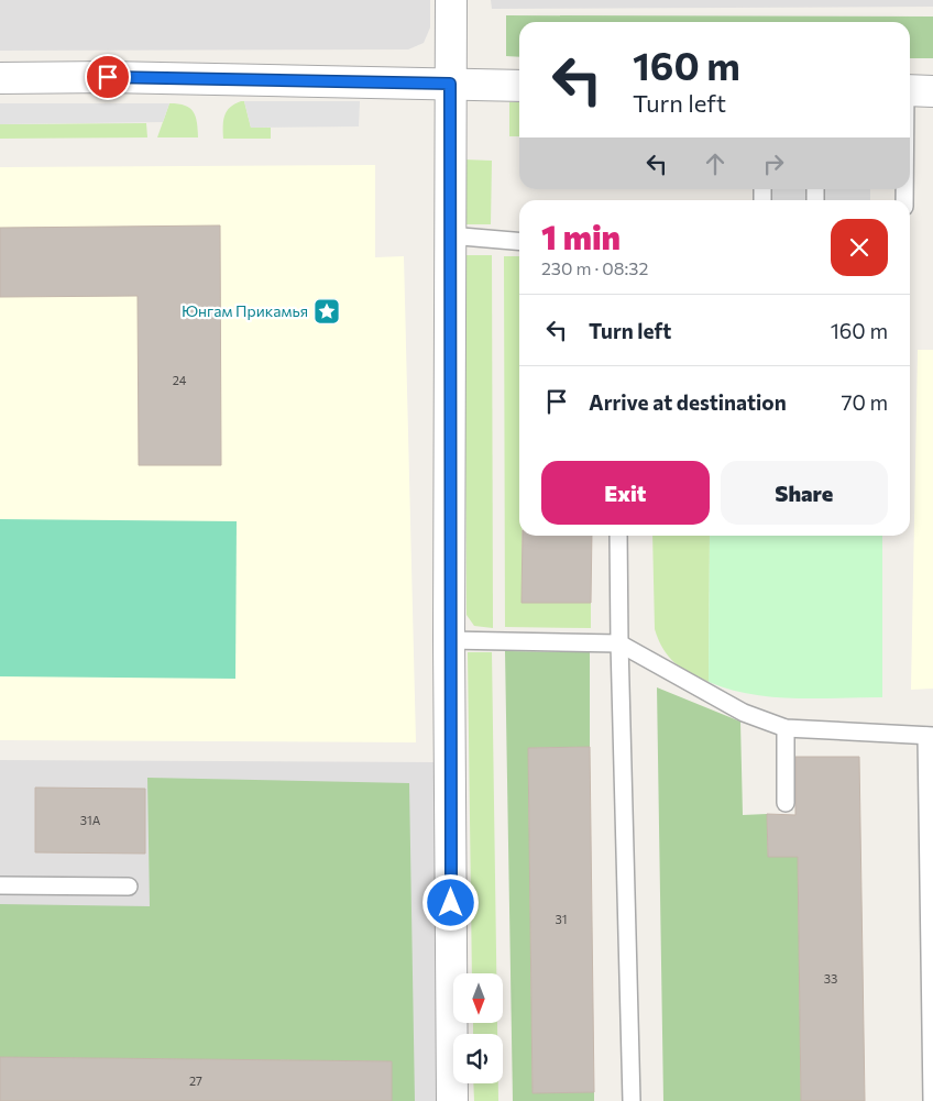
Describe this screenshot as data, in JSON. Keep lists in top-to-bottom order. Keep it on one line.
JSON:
{"places":{"place":["Юнгам Прикамья"]},"house_numbers":["24","31А","31","33","27"],"north":"bottom","page":{"turn":["160 m","Turn left"],"heading":["1 min","230 m · 08:32"],"list":[{"name":"Turn left","value":"160 m"},{"name":"Arrive at destination","value":"70 m"}],"buttons":["Exit","Share"]}}
